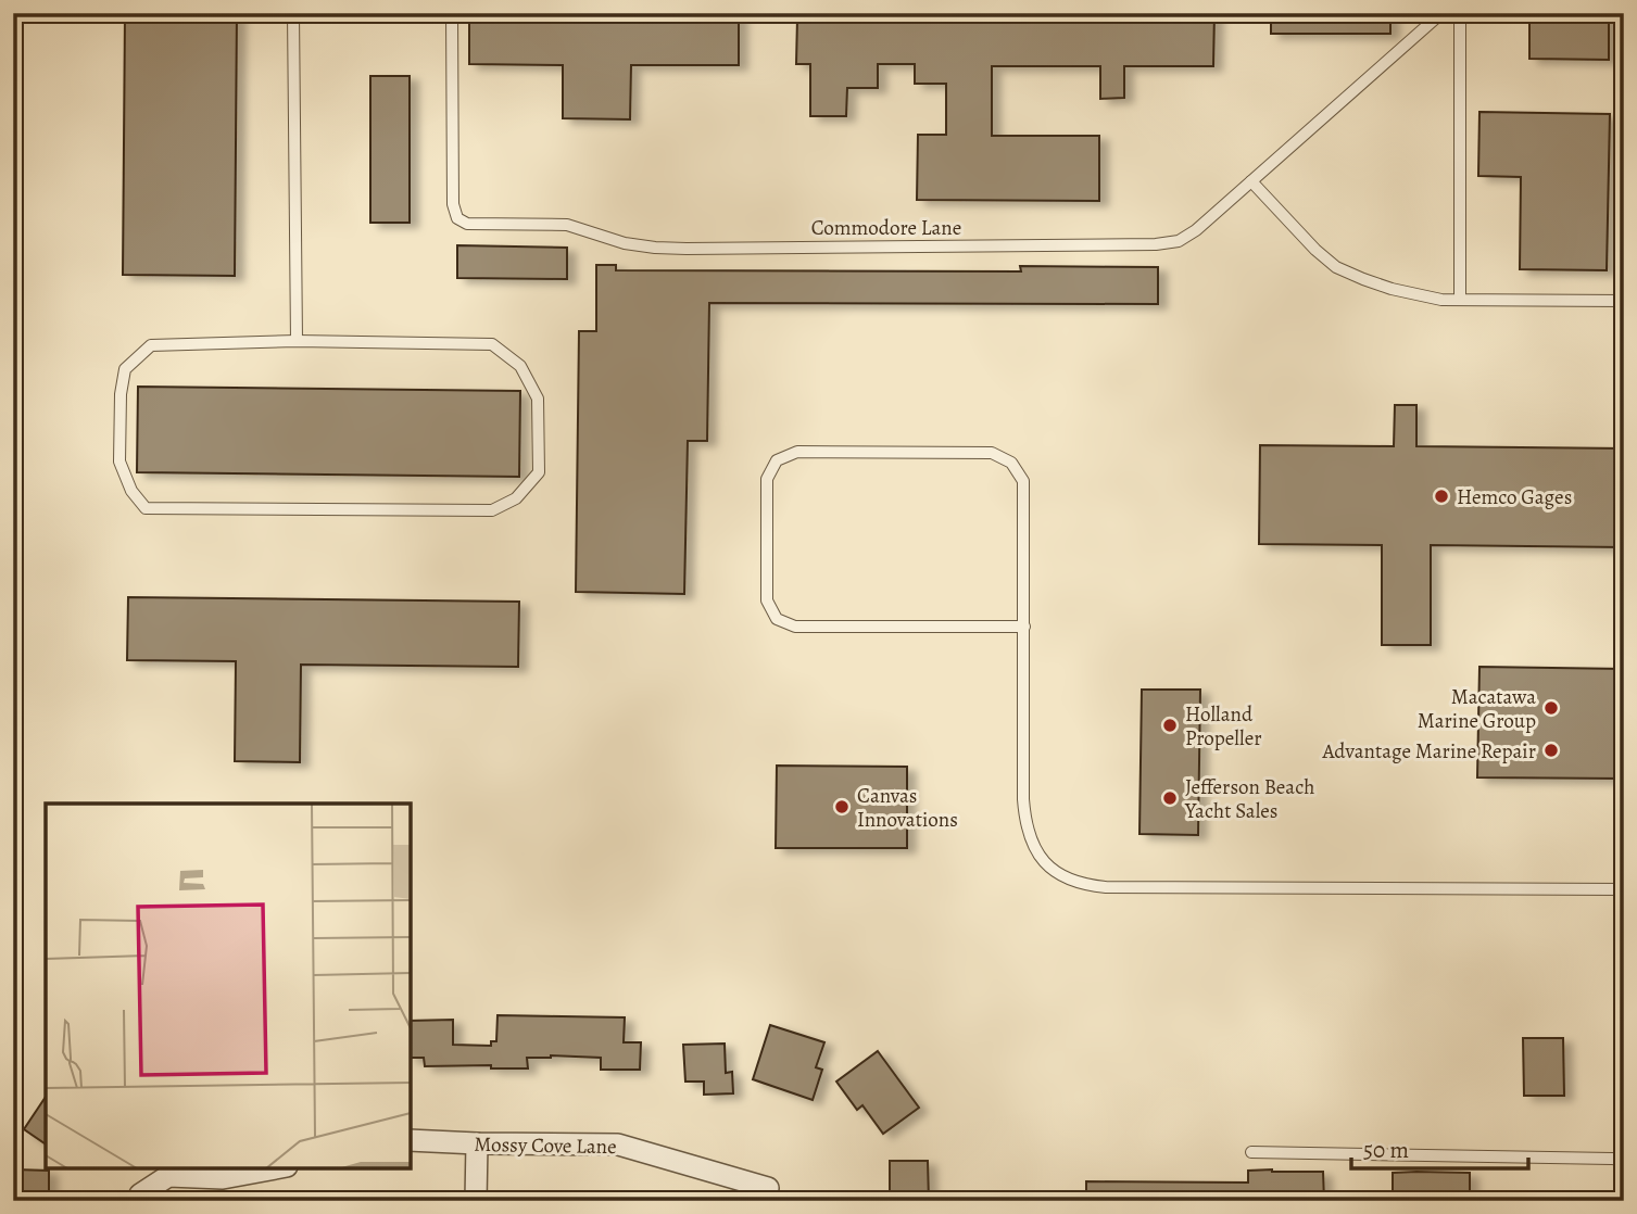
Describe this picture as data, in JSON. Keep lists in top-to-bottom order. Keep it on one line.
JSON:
{"streets":{"street":["Mossy Cove Lane"],"lane":["Commodore Lane"]},"places":["Hemco Gages","Macatawa Marine Group","Holland Propeller","Advantage Marine Repair","Jefferson Beach Yacht Sales","Canvas Innovations"],"scale_bar":"50 m"}
